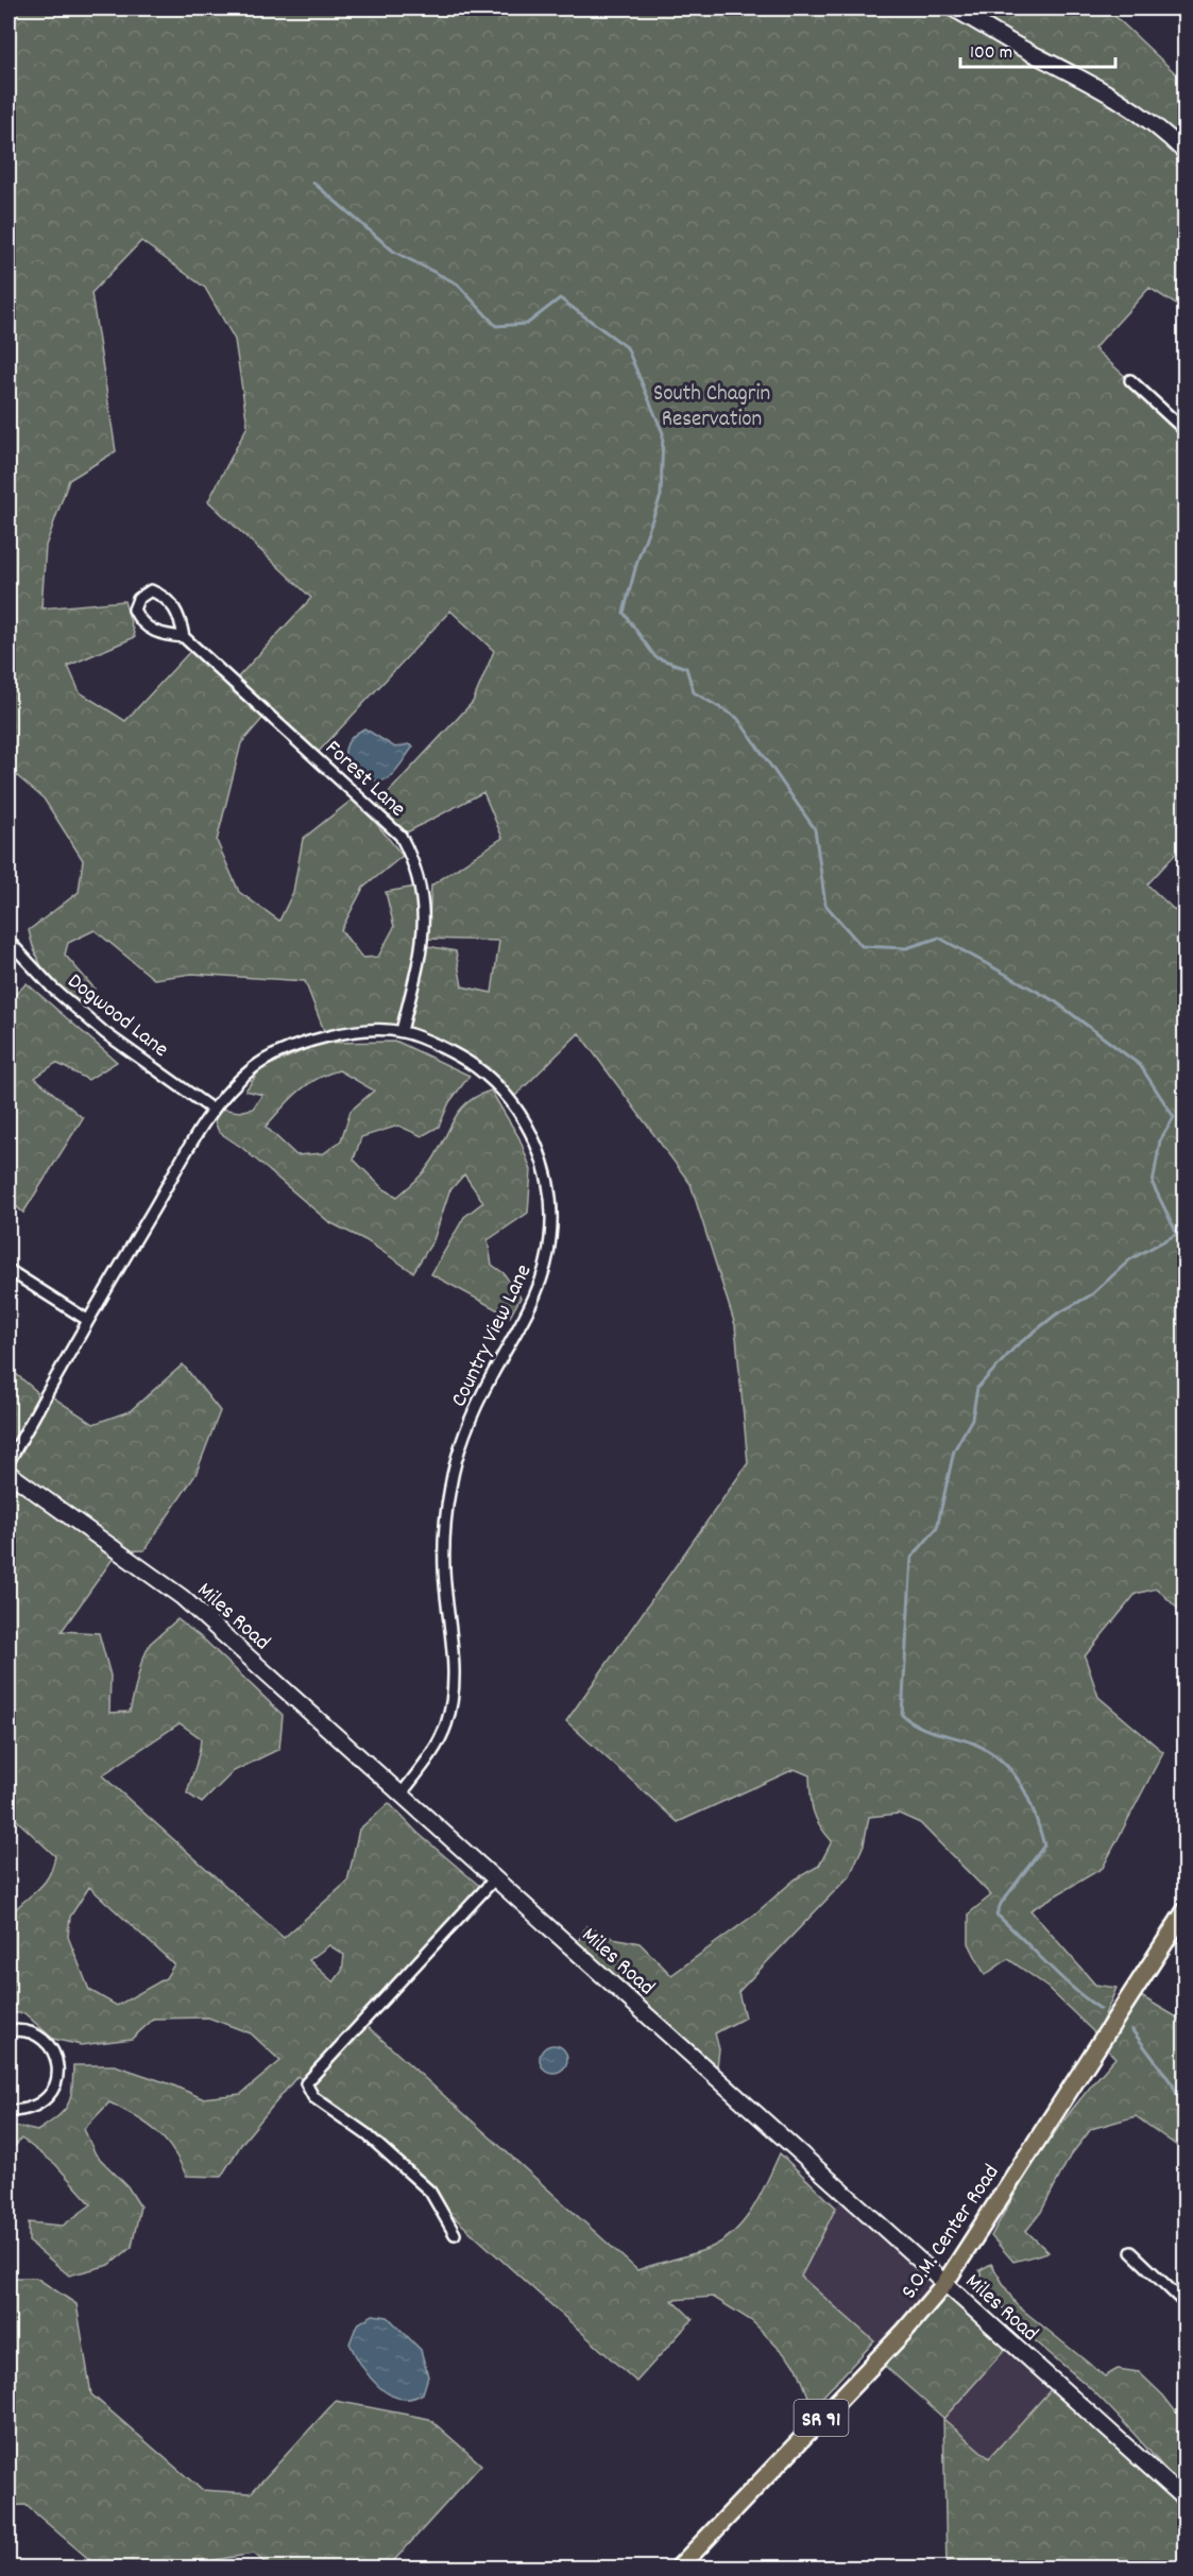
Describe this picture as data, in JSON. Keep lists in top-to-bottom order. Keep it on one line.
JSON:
{"streets":{"main road":["Miles Road","S.O.M. Center Road","SR 91"],"street":["Forest Lane","Dogwood Lane","Country View Lane"]},"crossings":[["Forest Lane","Country View Lane"],["Dogwood Lane","Country View Lane"],["Country View Lane","Miles Road"],["Miles Road","S.O.M. Center Road"]],"parks":["South Chagrin Reservation"],"scale_bar":"100 m"}
